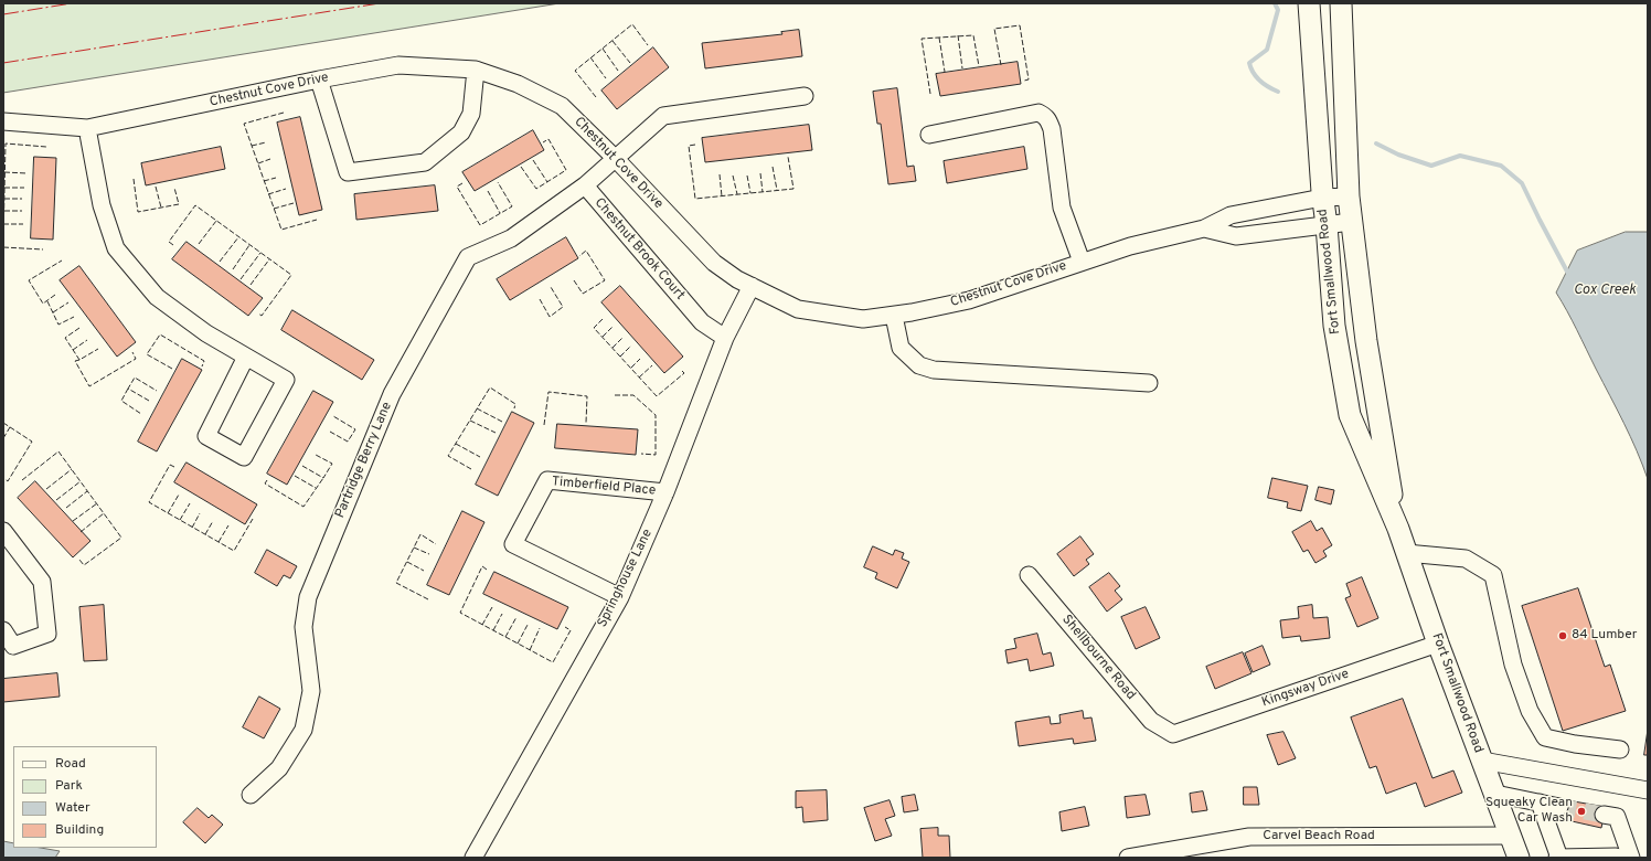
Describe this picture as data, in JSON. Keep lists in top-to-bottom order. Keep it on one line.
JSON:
{"streets":{"main road":["Fort Smallwood Road"],"street":["Chestnut Cove Drive","Chestnut Brook Court","Partridge Berry Lane","Timberfield Place","Springhouse Lane","Shellbourne Road","Kingsway Drive","Carvel Beach Road"]},"crossings":[["Chestnut Cove Drive","Chestnut Brook Court"],["Chestnut Cove Drive","Fort Smallwood Road"],["Chestnut Cove Drive","Springhouse Lane"],["Chestnut Brook Court","Partridge Berry Lane"],["Chestnut Brook Court","Springhouse Lane"],["Fort Smallwood Road","Kingsway Drive"],["Fort Smallwood Road","Carvel Beach Road"],["Timberfield Place","Springhouse Lane"],["Shellbourne Road","Kingsway Drive"]],"water":["Cox Creek"],"places":["84 Lumber","Squeaky Clean Car Wash"],"legend":["Road","Park","Water","Building"]}
